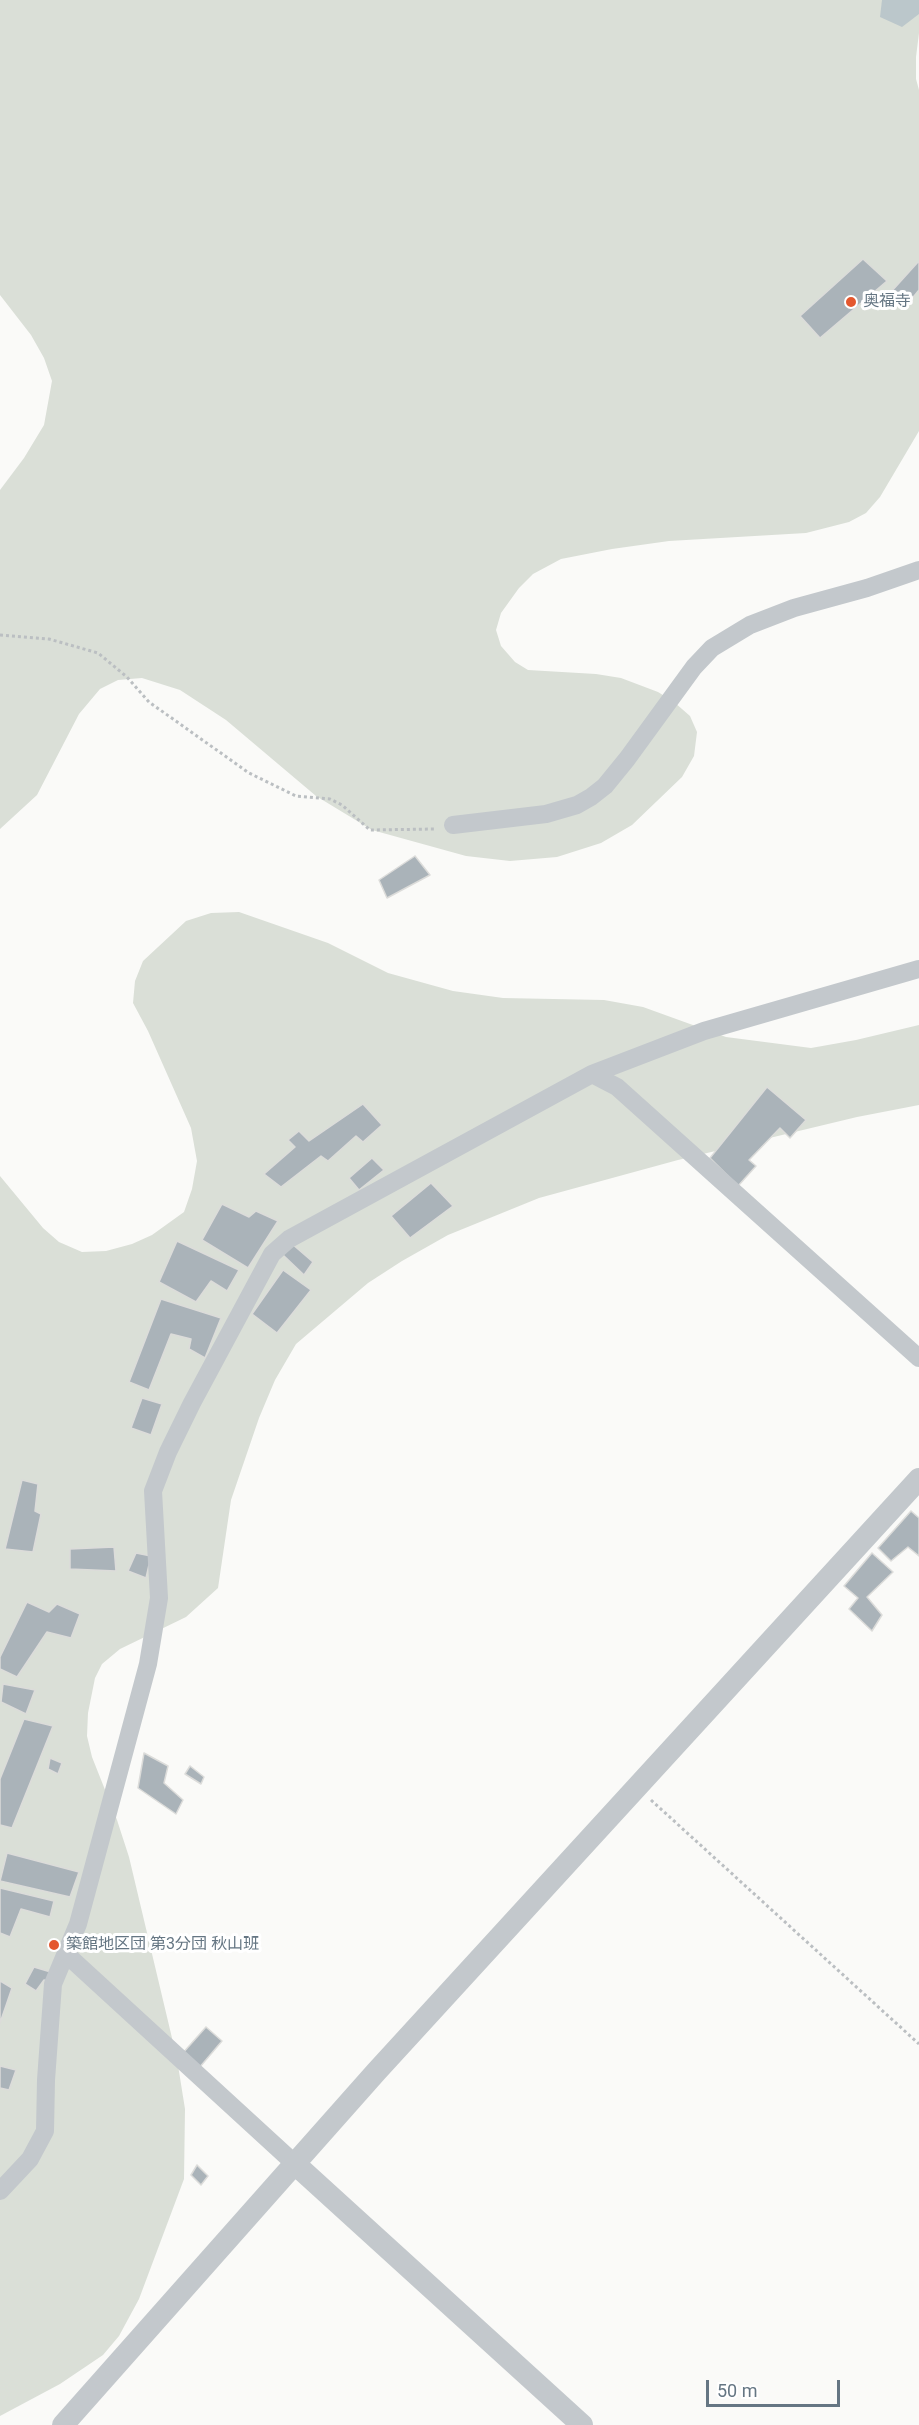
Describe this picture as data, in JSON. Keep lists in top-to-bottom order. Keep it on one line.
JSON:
{"places":["奥福寺","築館地区団 第3分団 秋山班"],"scale_bar":"50 m"}
